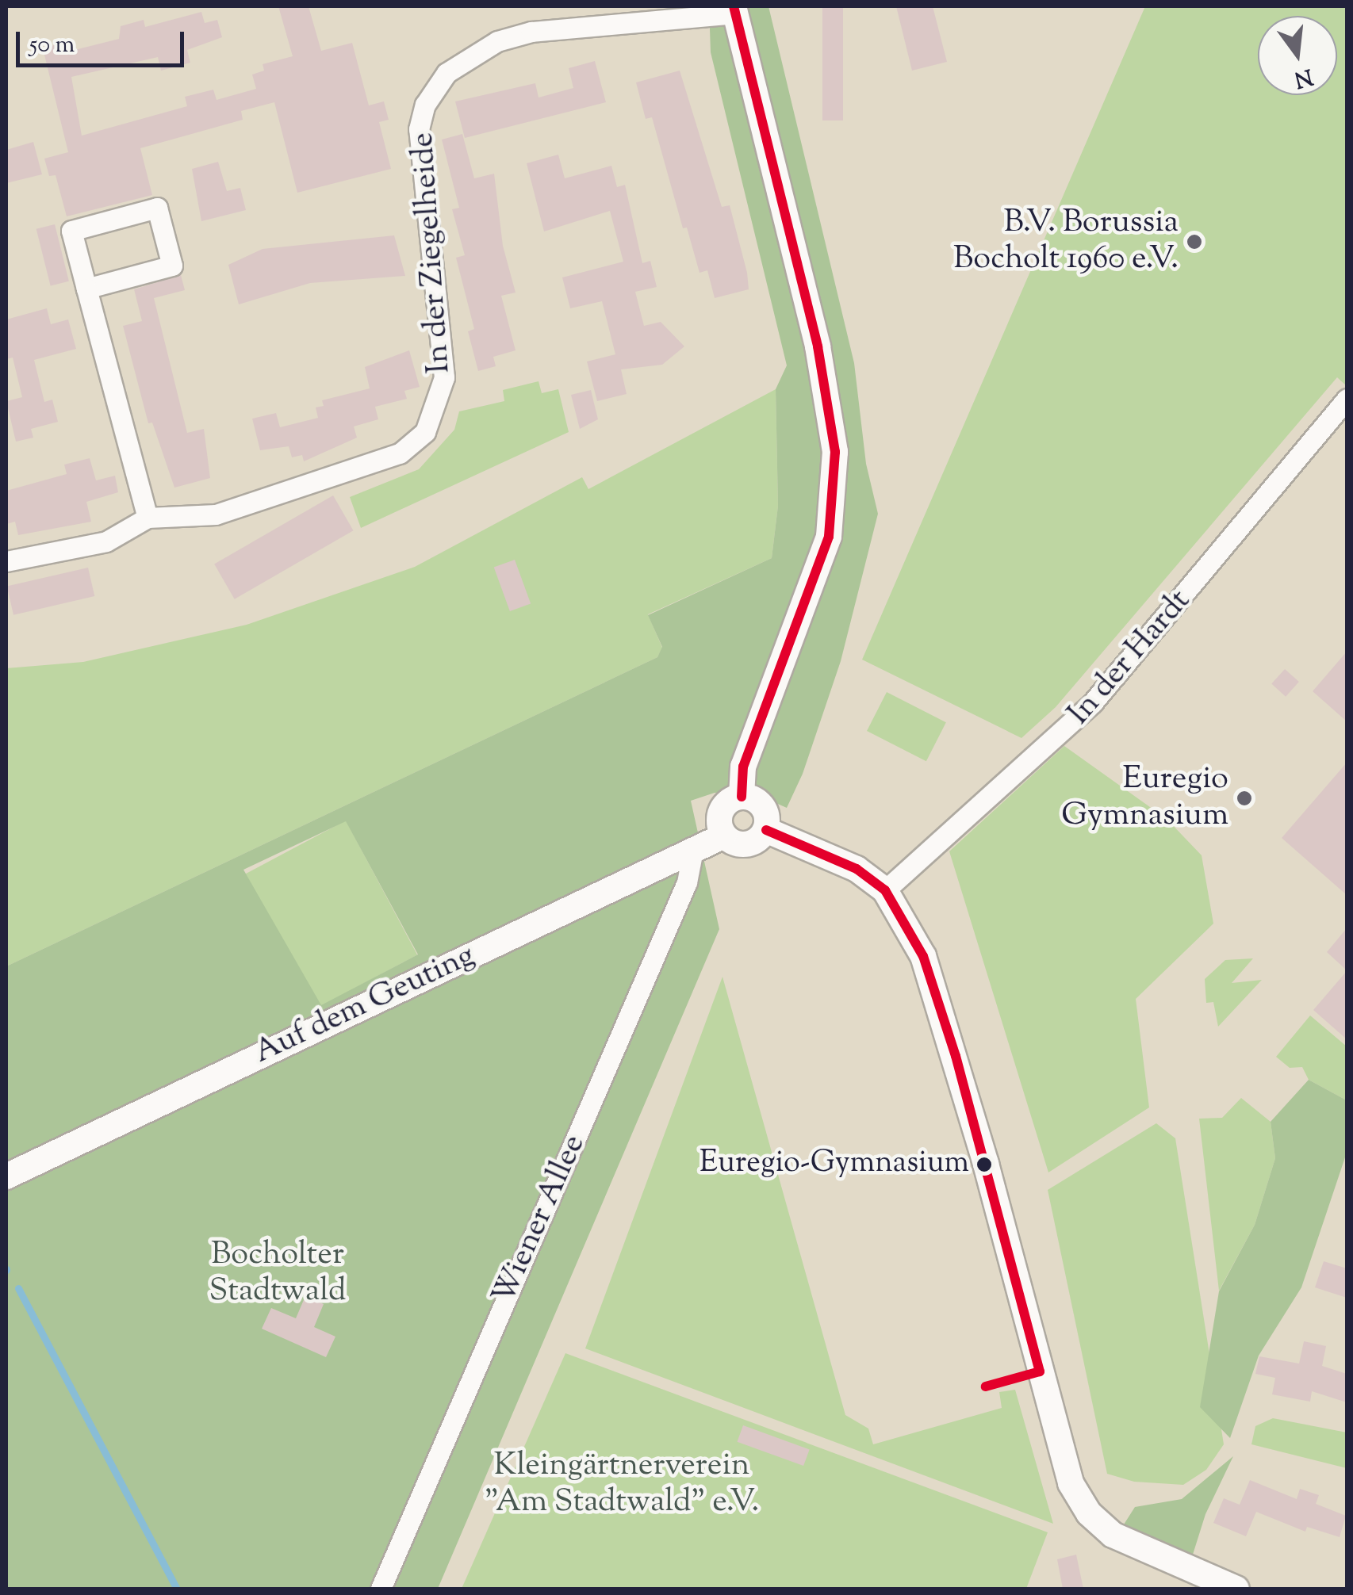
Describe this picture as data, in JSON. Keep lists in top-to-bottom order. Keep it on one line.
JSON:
{"streets":{"street":["In der Ziegelheide","In der Hardt","Auf dem Geuting","Wiener Allee"]},"crossings":[["Auf dem Geuting","Wiener Allee"]],"parks":["Bocholter Stadtwald","Kleingärtnerverein \"Am Stadtwald\" e.V."],"places":["B.V. Borussia Bocholt 1960 e.V.","Euregio Gymnasium","Euregio-Gymnasium"],"scale_bar":"50 m","north":"bottom"}
